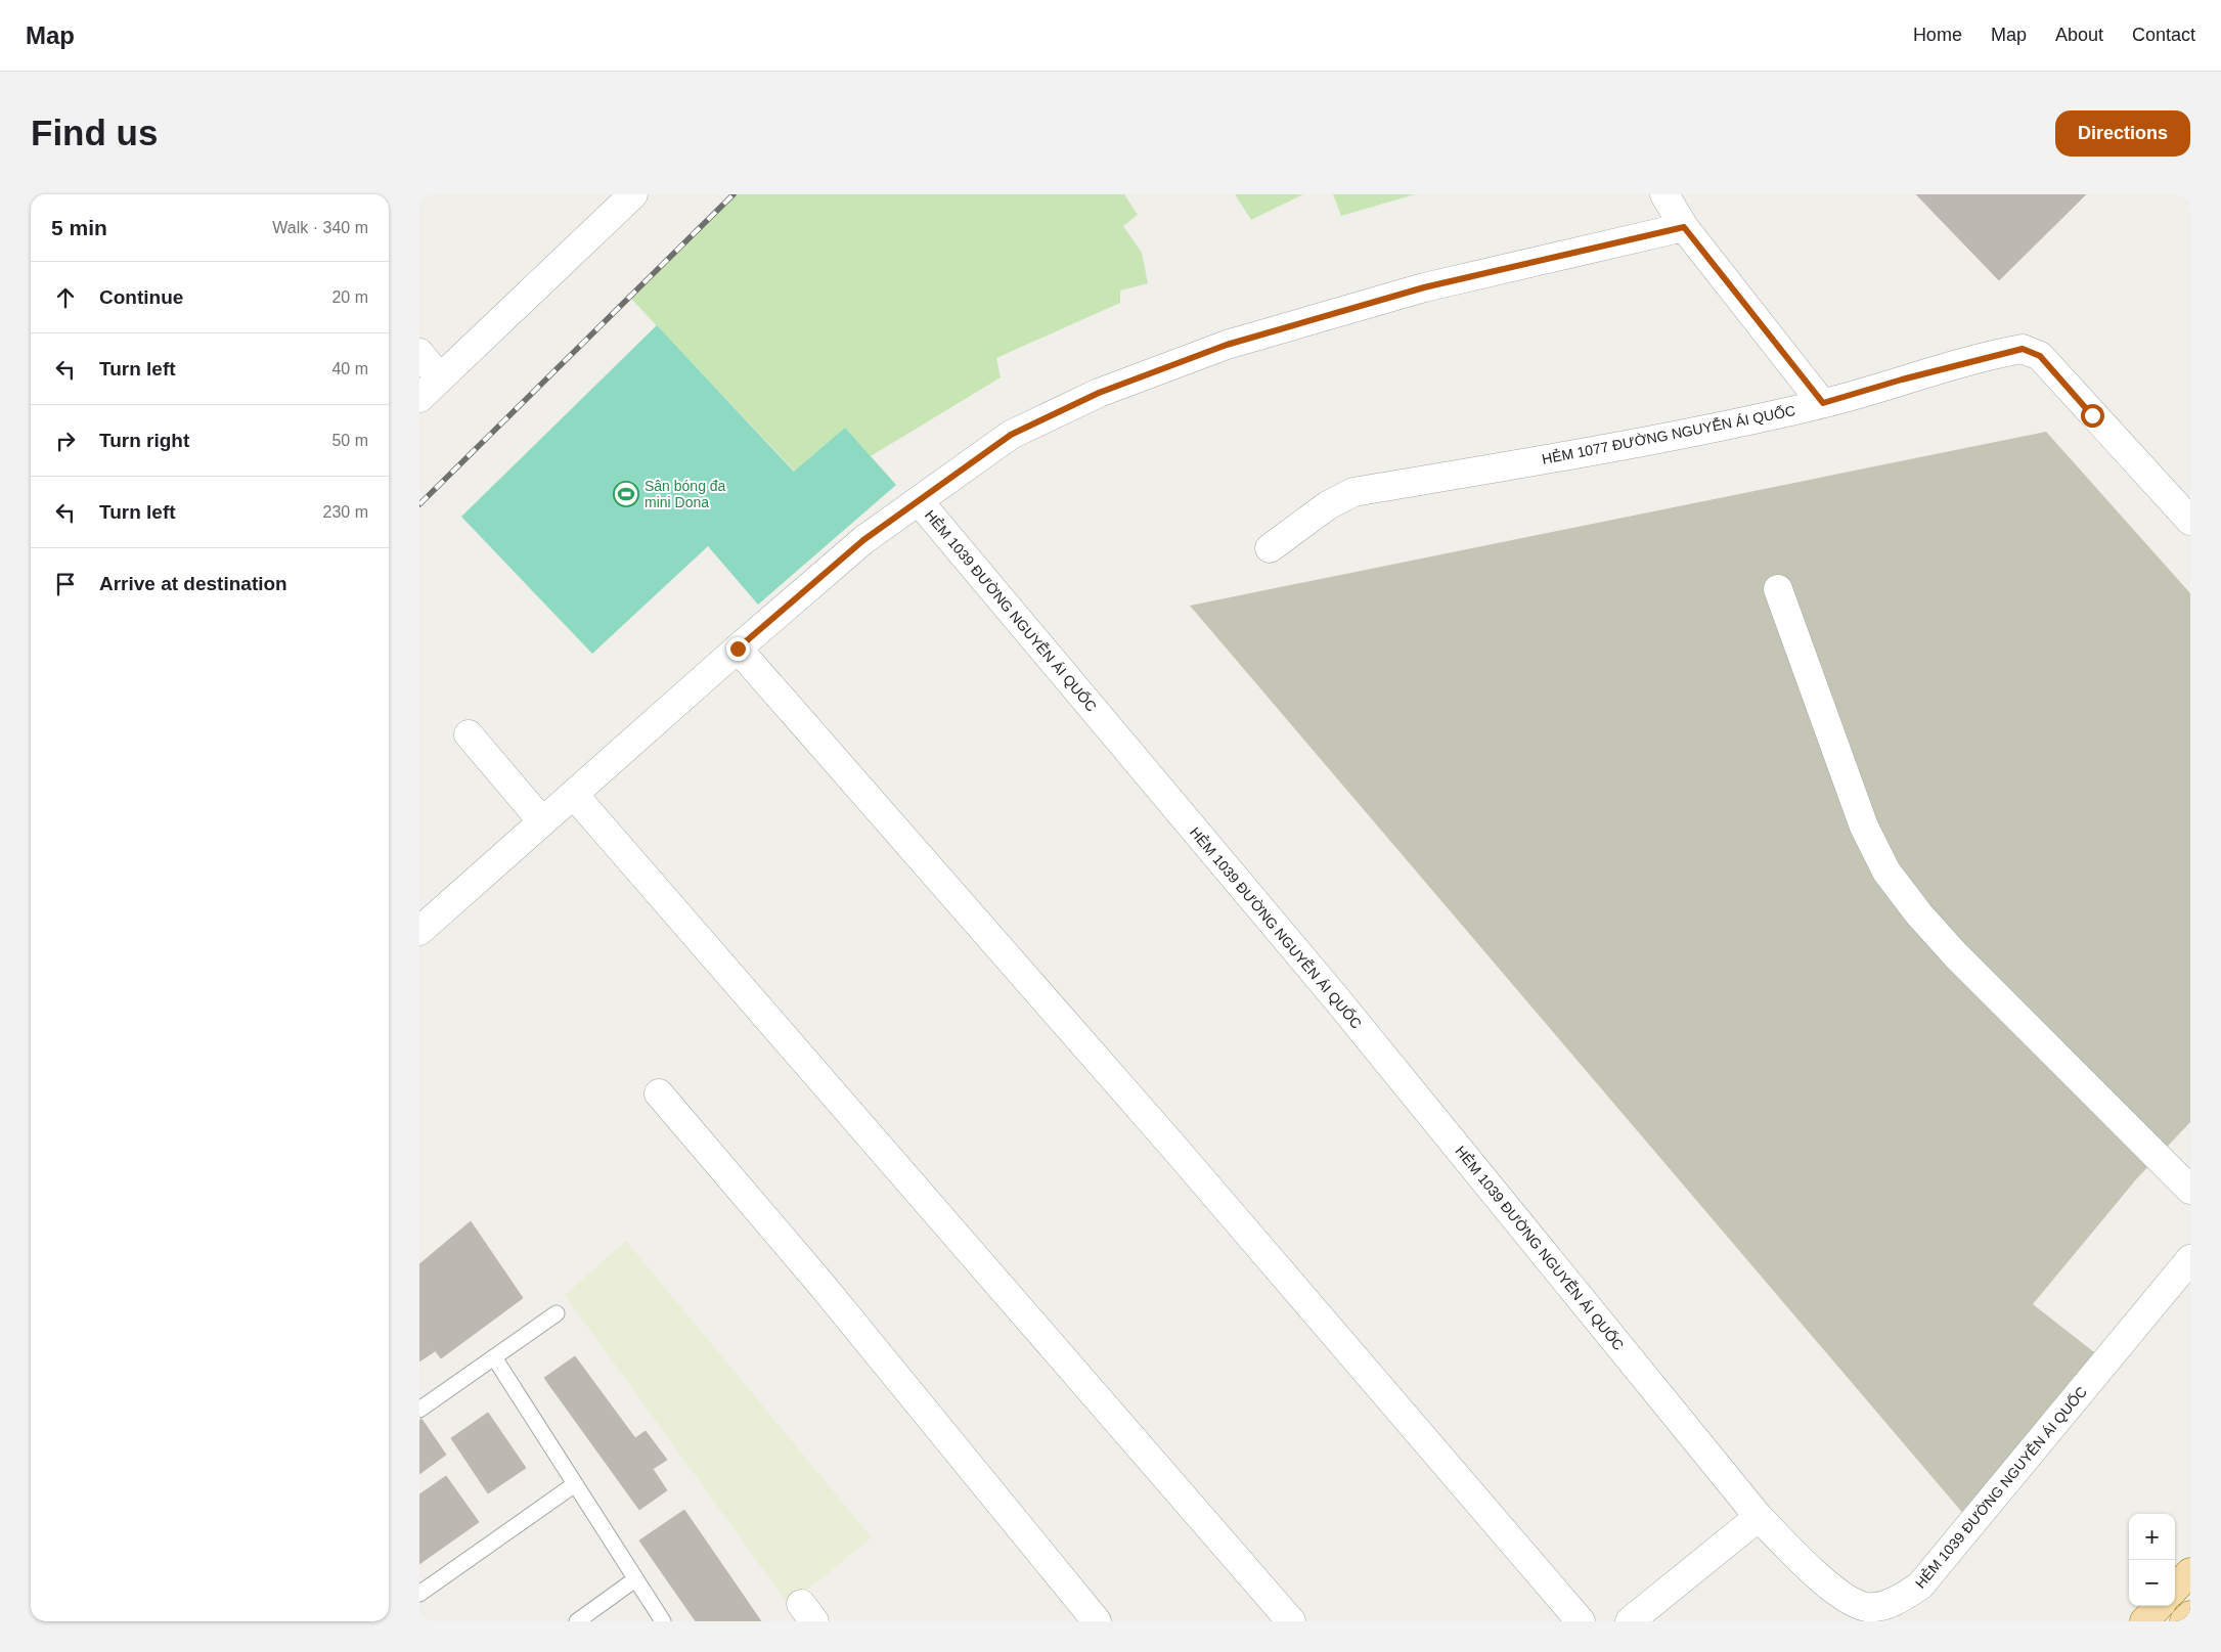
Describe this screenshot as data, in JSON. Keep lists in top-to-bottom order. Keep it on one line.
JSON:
{"streets":{"street":["HẺM 1077 ĐƯỜNG NGUYỄN ÁI QUỐC","HẺM 1039 ĐƯỜNG NGUYỄN ÁI QUỐC"]},"places":{"sports":["Sân bóng đa mini Dona"]},"page":{"header":"Map","nav":["Home","Map","About","Contact"],"buttons":"Directions","title":"Find us","heading":["5 min","Walk · 340 m"],"list":[["Continue","20 m"],["Turn left","40 m"],["Turn right","50 m"],["Turn left","230 m"],"Arrive at destination"],"map_buttons":["+","−"]}}
